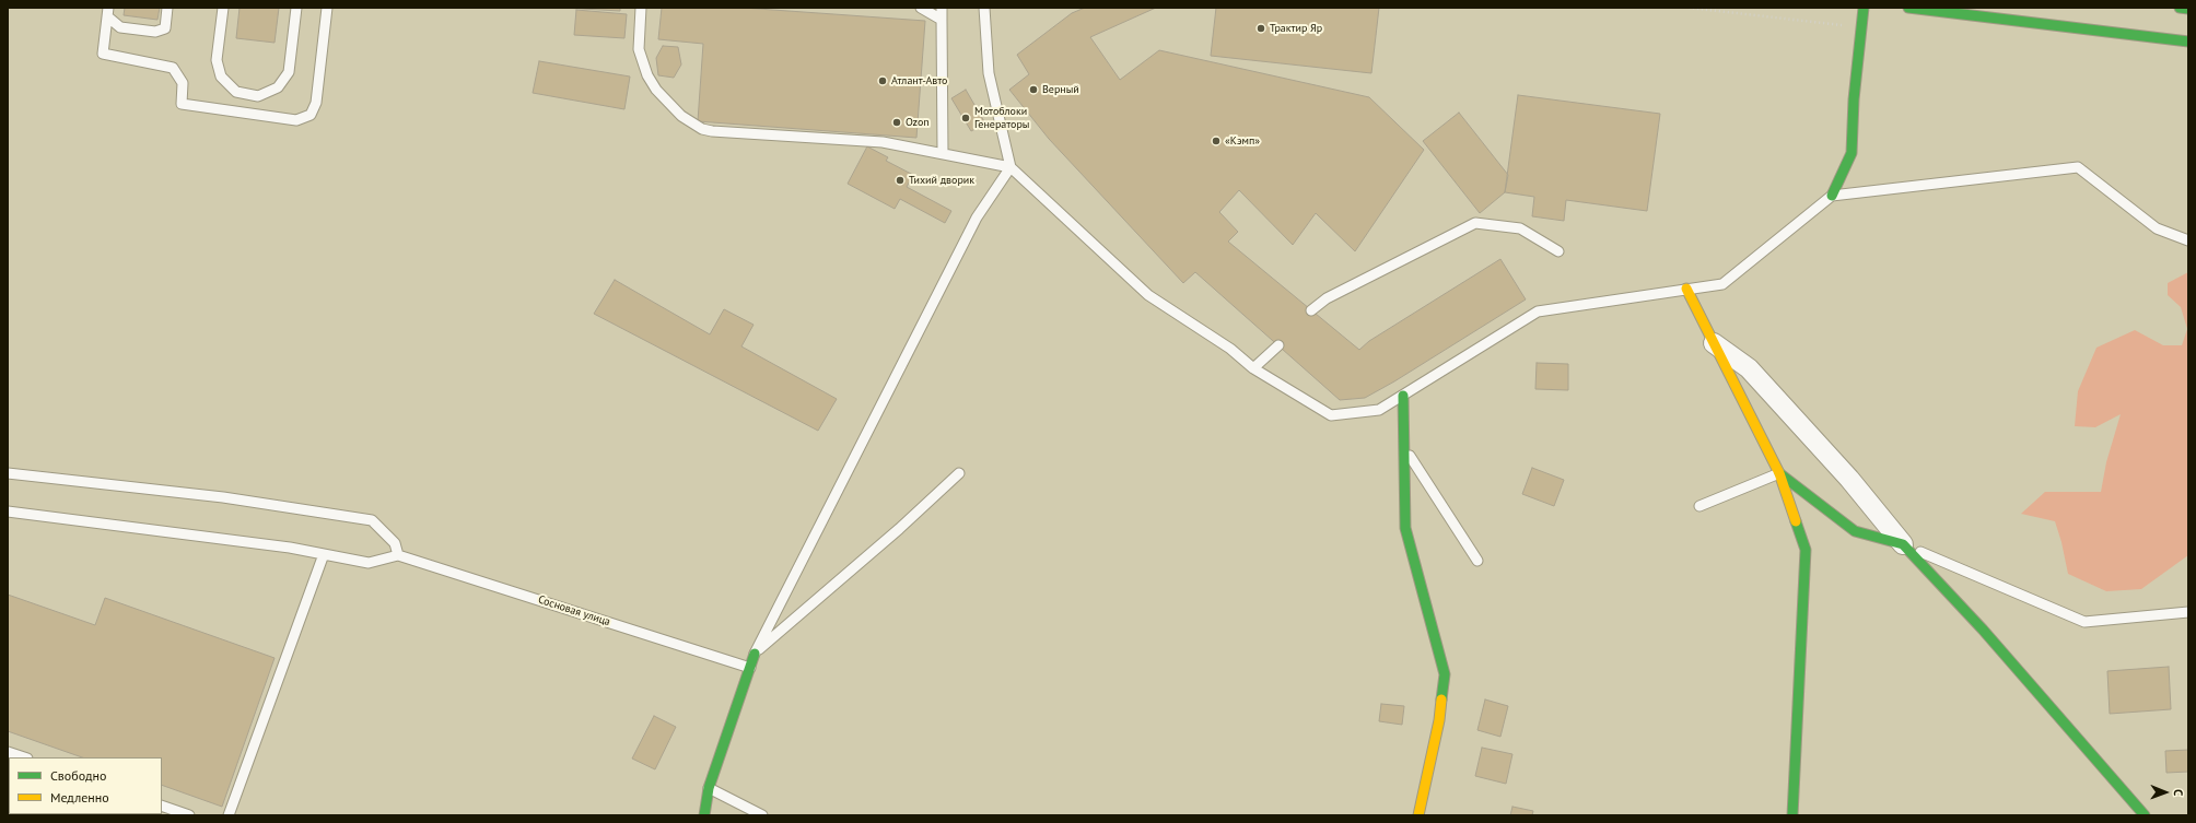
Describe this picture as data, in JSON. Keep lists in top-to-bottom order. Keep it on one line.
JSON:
{"streets":{"lane":["Сосновая улица"]},"places":["Трактир Яр","Атлант-Авто","Верный","Мотоблоки Генераторы","Ozon","«Кэмп»","Тихий дворик"],"legend":["Свободно","Медленно"],"north":"right"}
